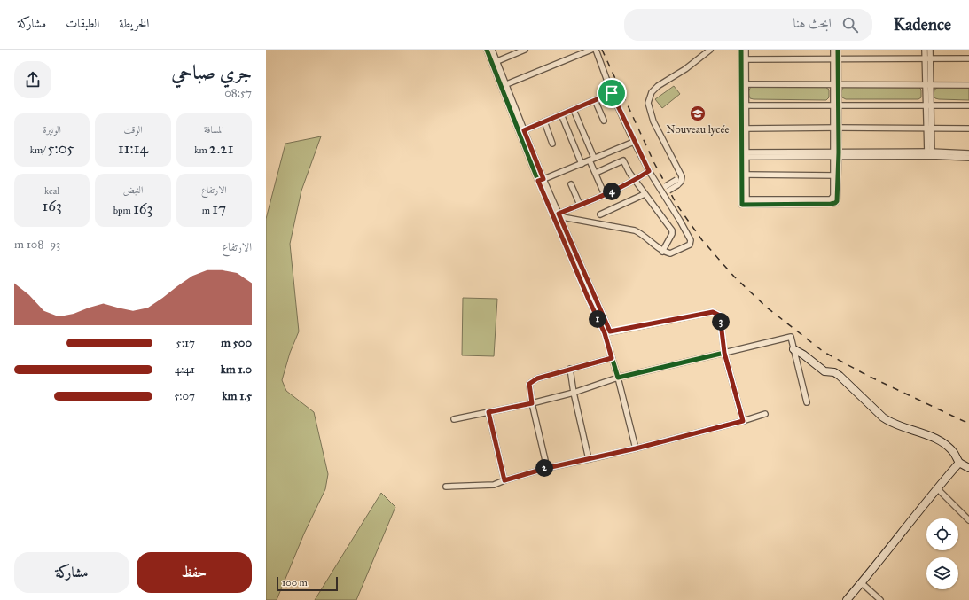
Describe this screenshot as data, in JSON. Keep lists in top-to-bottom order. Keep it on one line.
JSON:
{"places":{"school or university":["Nouveau lycée"]},"scale_bar":"100 m","page":{"header":"Kadence","search":"ابحث هنا","nav":["الخريطة","الطبقات","مشاركة"],"heading":["جري صباحي","08:57"],"stats":[["المسافة","2.21 km"],["الوقت","11:14"],["الوتيرة","5:05 /km"],["الارتفاع","17 m"],["النبض","163 bpm"],["kcal","163"]],"pins":["4","1","3","2"],"chart":["الارتفاع","93–108 m"],"list":[{"name":"500 m","note":"5:17"},{"name":"1.0 km","note":"4:41"},{"name":"1.5 km","note":"5:07"}],"buttons":["حفظ","مشاركة"],"scale":"100 m"}}
